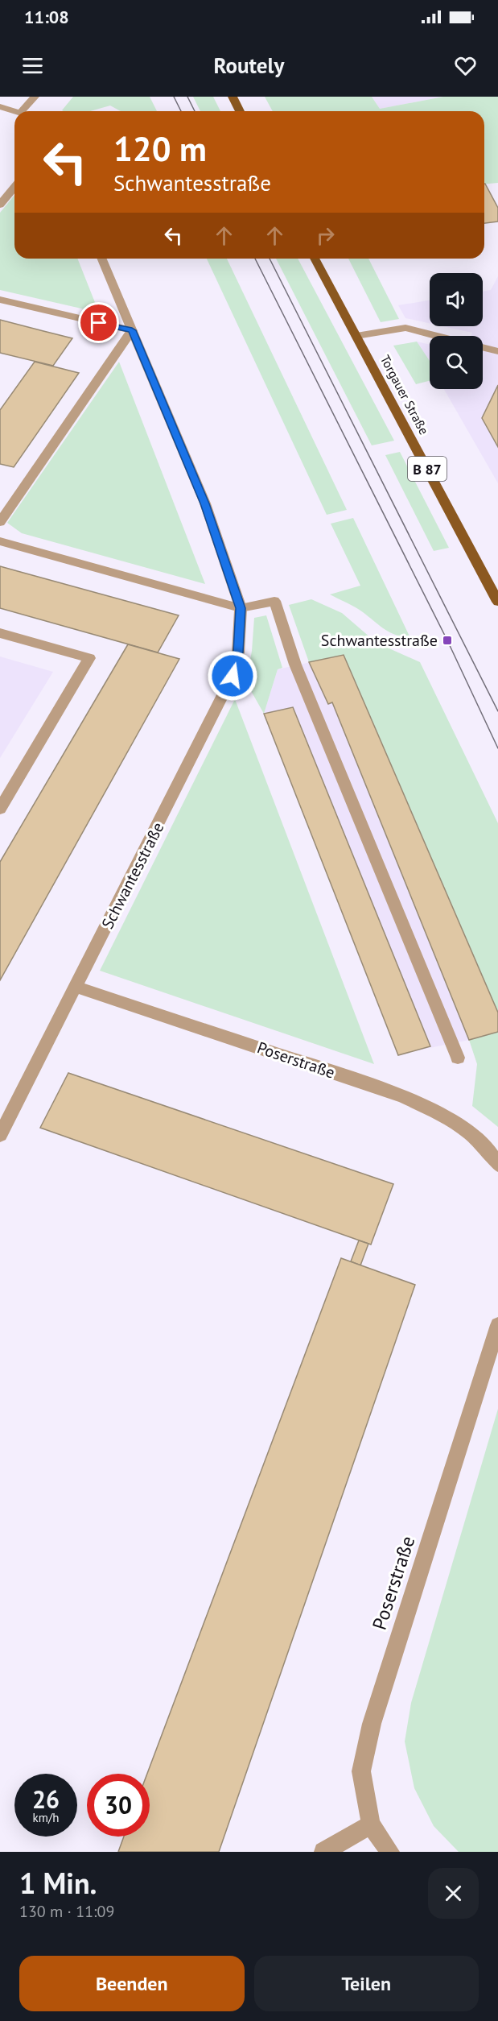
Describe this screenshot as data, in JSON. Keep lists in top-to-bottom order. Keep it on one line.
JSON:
{"streets":{"main road":["Torgauer Straße","B 87"],"street":["Schwantesstraße","Poserstraße"]},"crossings":[["Schwantesstraße","Poserstraße"]],"places":{"transit":["Schwantesstraße"]},"page":{"status":"11:08","header":"Routely","turn":["120 m","Schwantesstraße"],"speed":"26 km/h","limit":"30","heading":["1 Min.","130 m · 11:09"],"buttons":["Beenden","Teilen"]}}
